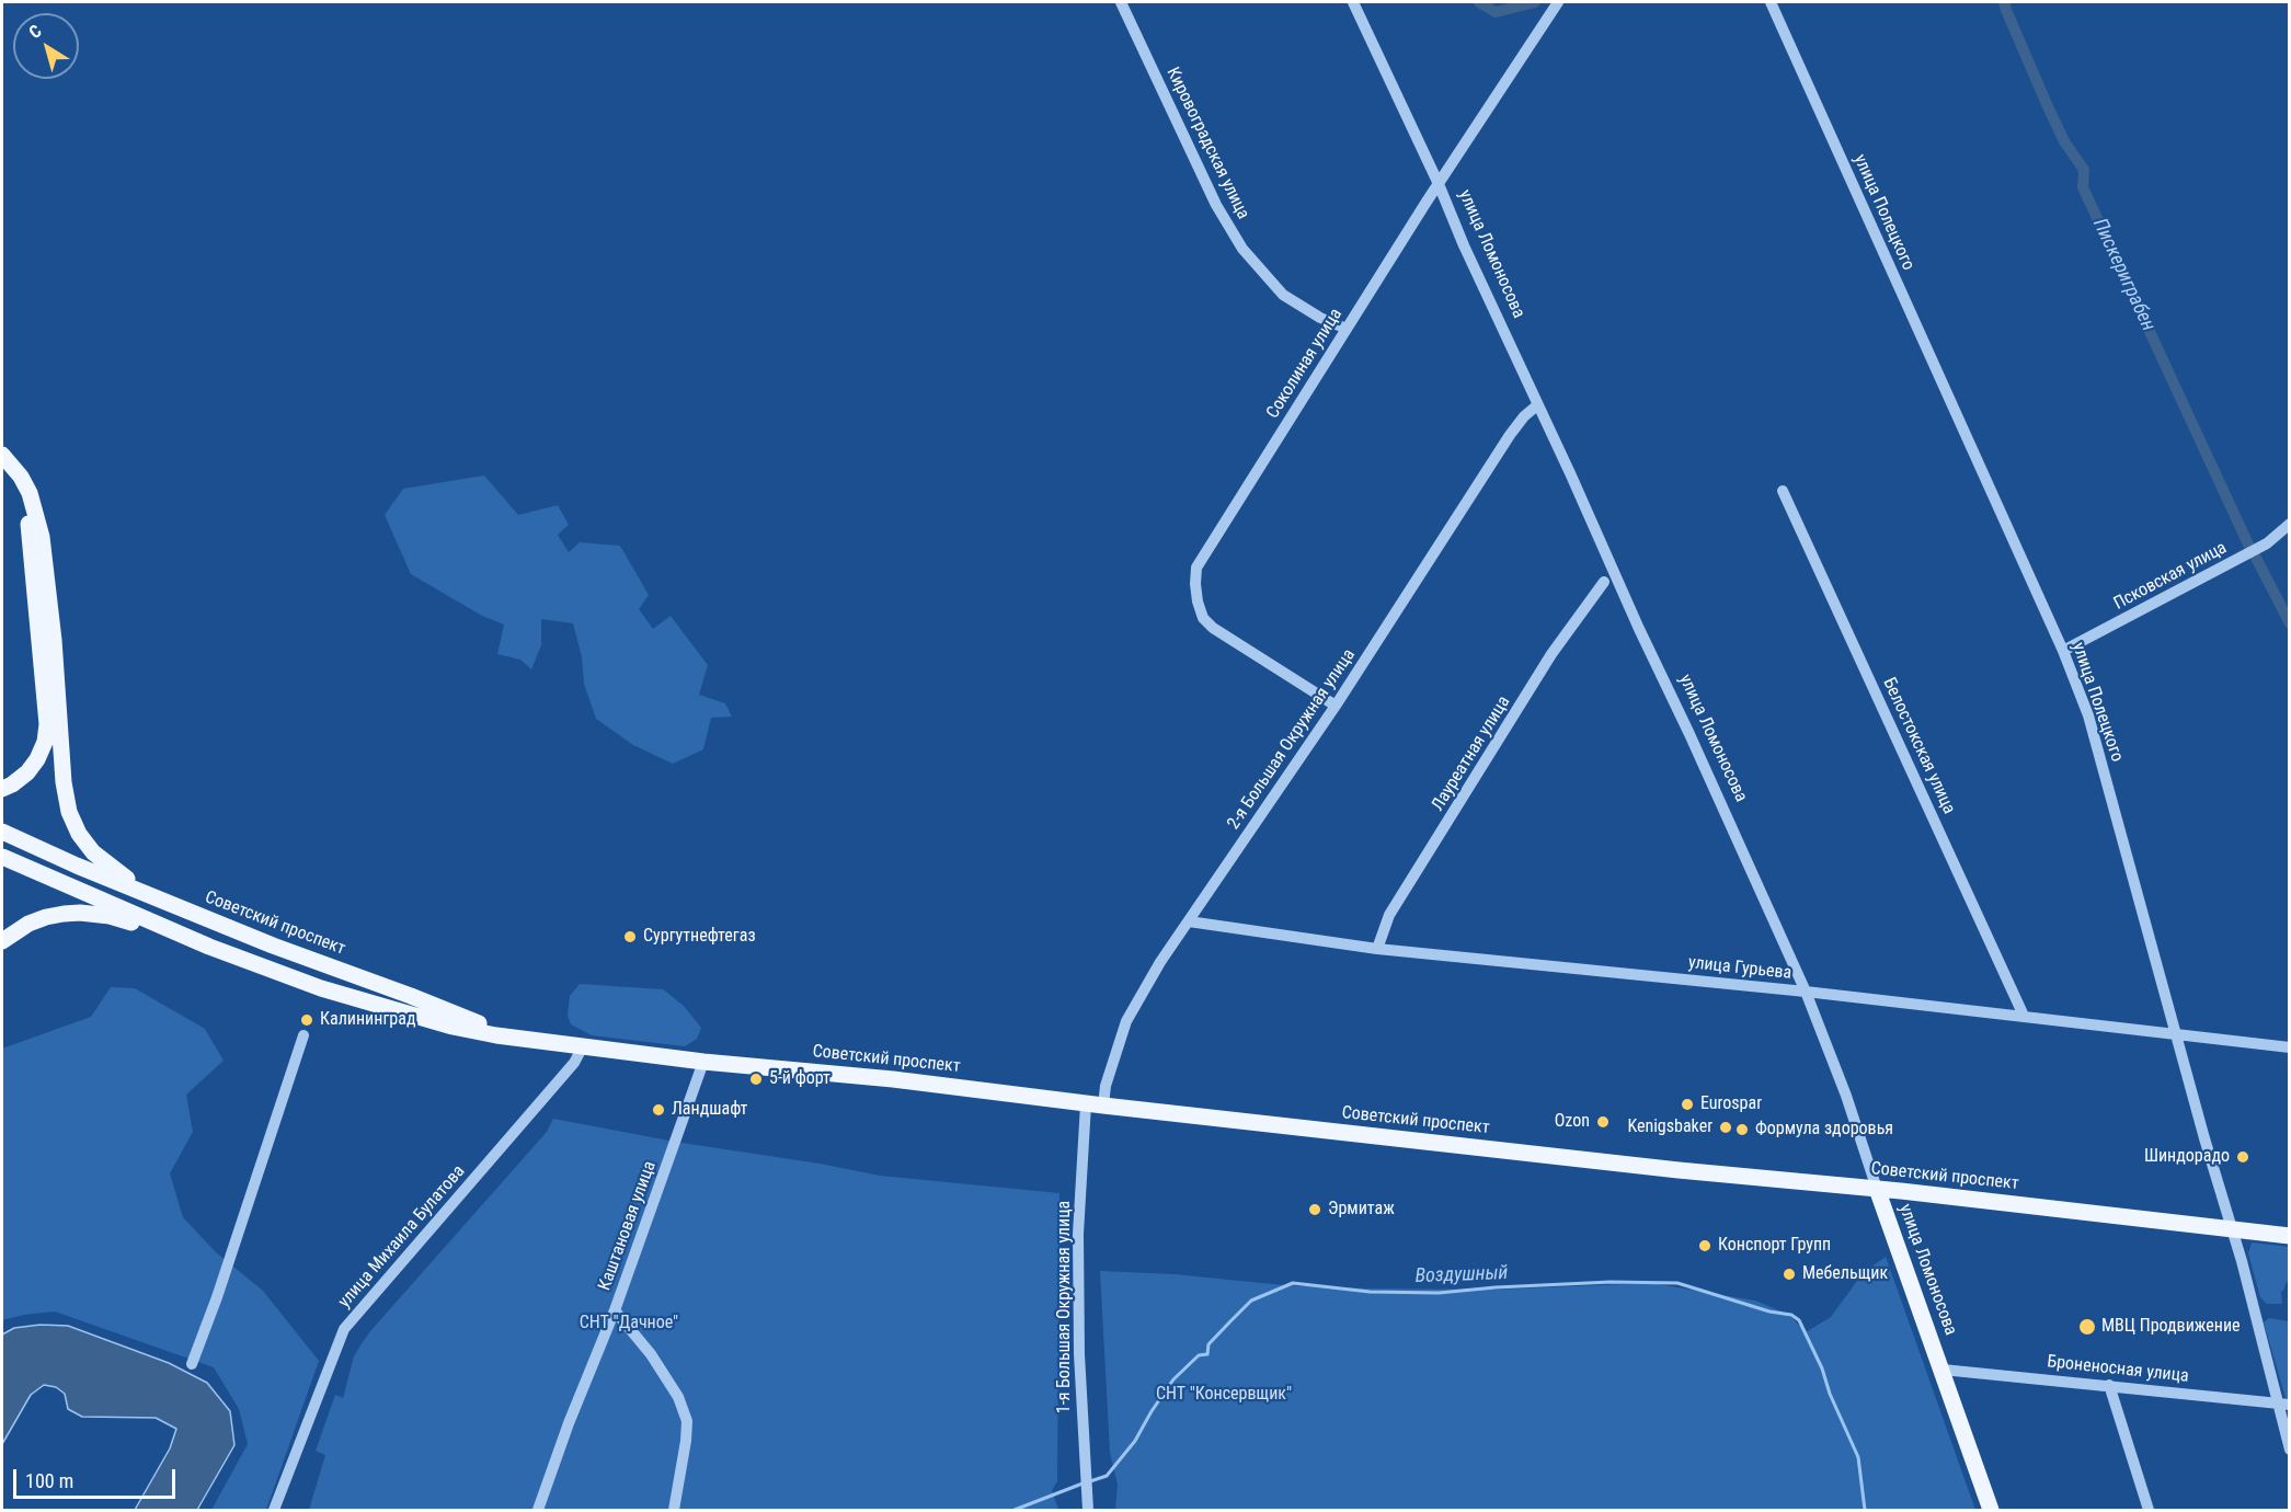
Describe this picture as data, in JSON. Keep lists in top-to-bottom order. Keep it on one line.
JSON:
{"streets":{"main road":["улица Ломоносова","Советский проспект"],"street":["Кировоградская улица","улица Полецкого","Соколиная улица","Псковская улица","2-я Большая Окружная улица","Белостокская улица","Лауреатная улица","улица Гурьева","Каштановая улица","улица Михаила Булатова","1-я Большая Окружная улица","Броненосная улица"]},"crossings":[["Кировоградская улица","Соколиная улица"],["улица Полецкого","Псковская улица"],["улица Полецкого","Советский проспект"],["улица Полецкого","улица Гурьева"],["улица Полецкого","Броненосная улица"],["улица Ломоносова","Соколиная улица"],["улица Ломоносова","2-я Большая Окружная улица"],["улица Ломоносова","Советский проспект"],["улица Ломоносова","улица Гурьева"],["улица Ломоносова","Броненосная улица"],["Соколиная улица","2-я Большая Окружная улица"],["2-я Большая Окружная улица","Советский проспект"],["2-я Большая Окружная улица","улица Гурьева"],["Белостокская улица","улица Гурьева"],["Лауреатная улица","улица Гурьева"],["Советский проспект","Каштановая улица"],["Советский проспект","улица Михаила Булатова"],["Советский проспект","1-я Большая Окружная улица"]],"water":["Пискериграбен","Воздушный"],"parks":["СНТ \"Дачное\"","СНТ \"Консервщик\""],"places":["Сургутнефтегаз","Калининград","5-й форт","Eurospar","Ландшафт","Ozon","Kenigsbaker","Формула здоровья","Шиндорадо","Эрмитаж","Конспорт Групп","Мебельщик","МВЦ Продвижение"],"scale_bar":"100 m","north":"top left"}
